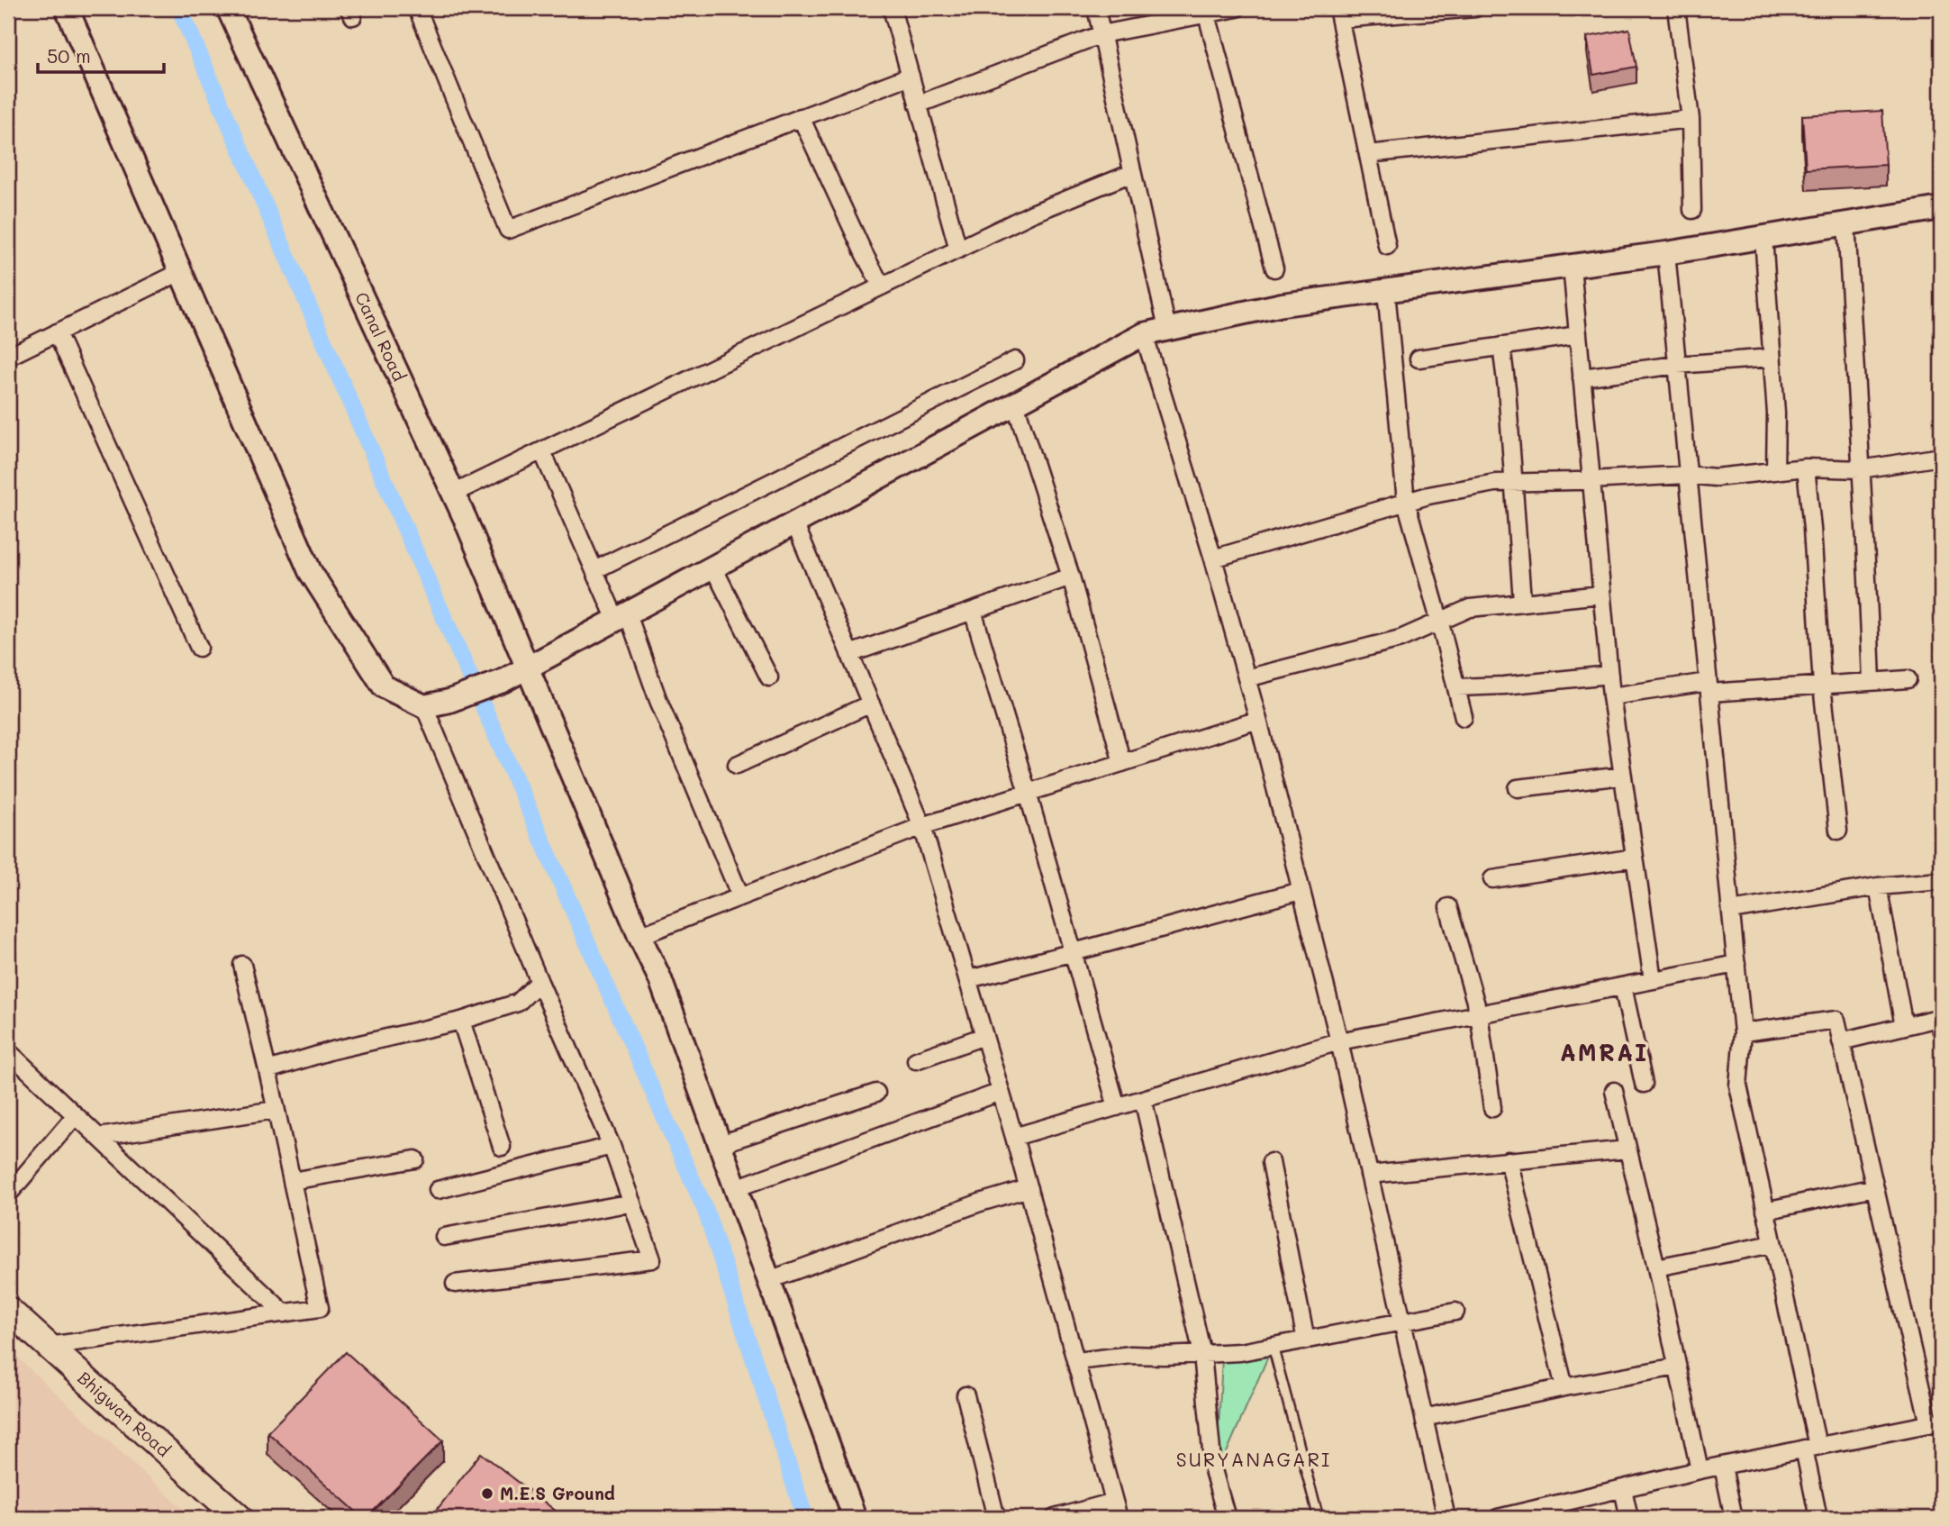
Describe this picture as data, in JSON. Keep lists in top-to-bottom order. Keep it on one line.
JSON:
{"streets":{"main road":["Bhigwan Road"],"street":["Canal Road"]},"districts":["AMRAI","SURYANAGARI"],"places":["M.E.S Ground"],"scale_bar":"50 m"}
